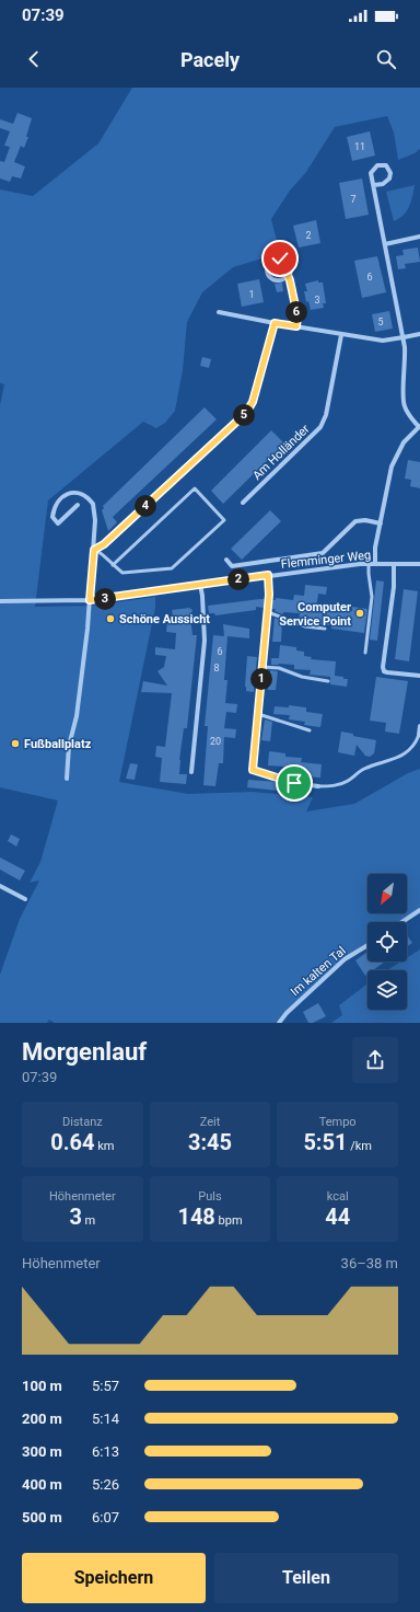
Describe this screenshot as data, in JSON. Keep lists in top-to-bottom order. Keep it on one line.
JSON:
{"streets":{"street":["Am Holländer","Flemminger Weg","Im kalten Tal"]},"places":["Computer Service Point","Schöne Aussicht","Fußballplatz"],"house_numbers":["11","7","2","6","1","3","5","6","8","20"],"north":"bottom left","page":{"status":"07:39","header":"Pacely","pins":["6","5","4","2","3","1"],"heading":["Morgenlauf","07:39"],"stats":[["Distanz","0.64 km"],["Zeit","3:45"],["Tempo","5:51 /km"],["Höhenmeter","3 m"],["Puls","148 bpm"],["kcal","44"]],"chart":["Höhenmeter","36–38 m"],"list":[{"name":"100 m","note":"5:57"},{"name":"200 m","note":"5:14"},{"name":"300 m","note":"6:13"},{"name":"400 m","note":"5:26"},{"name":"500 m","note":"6:07"}],"buttons":["Speichern","Teilen"]}}
